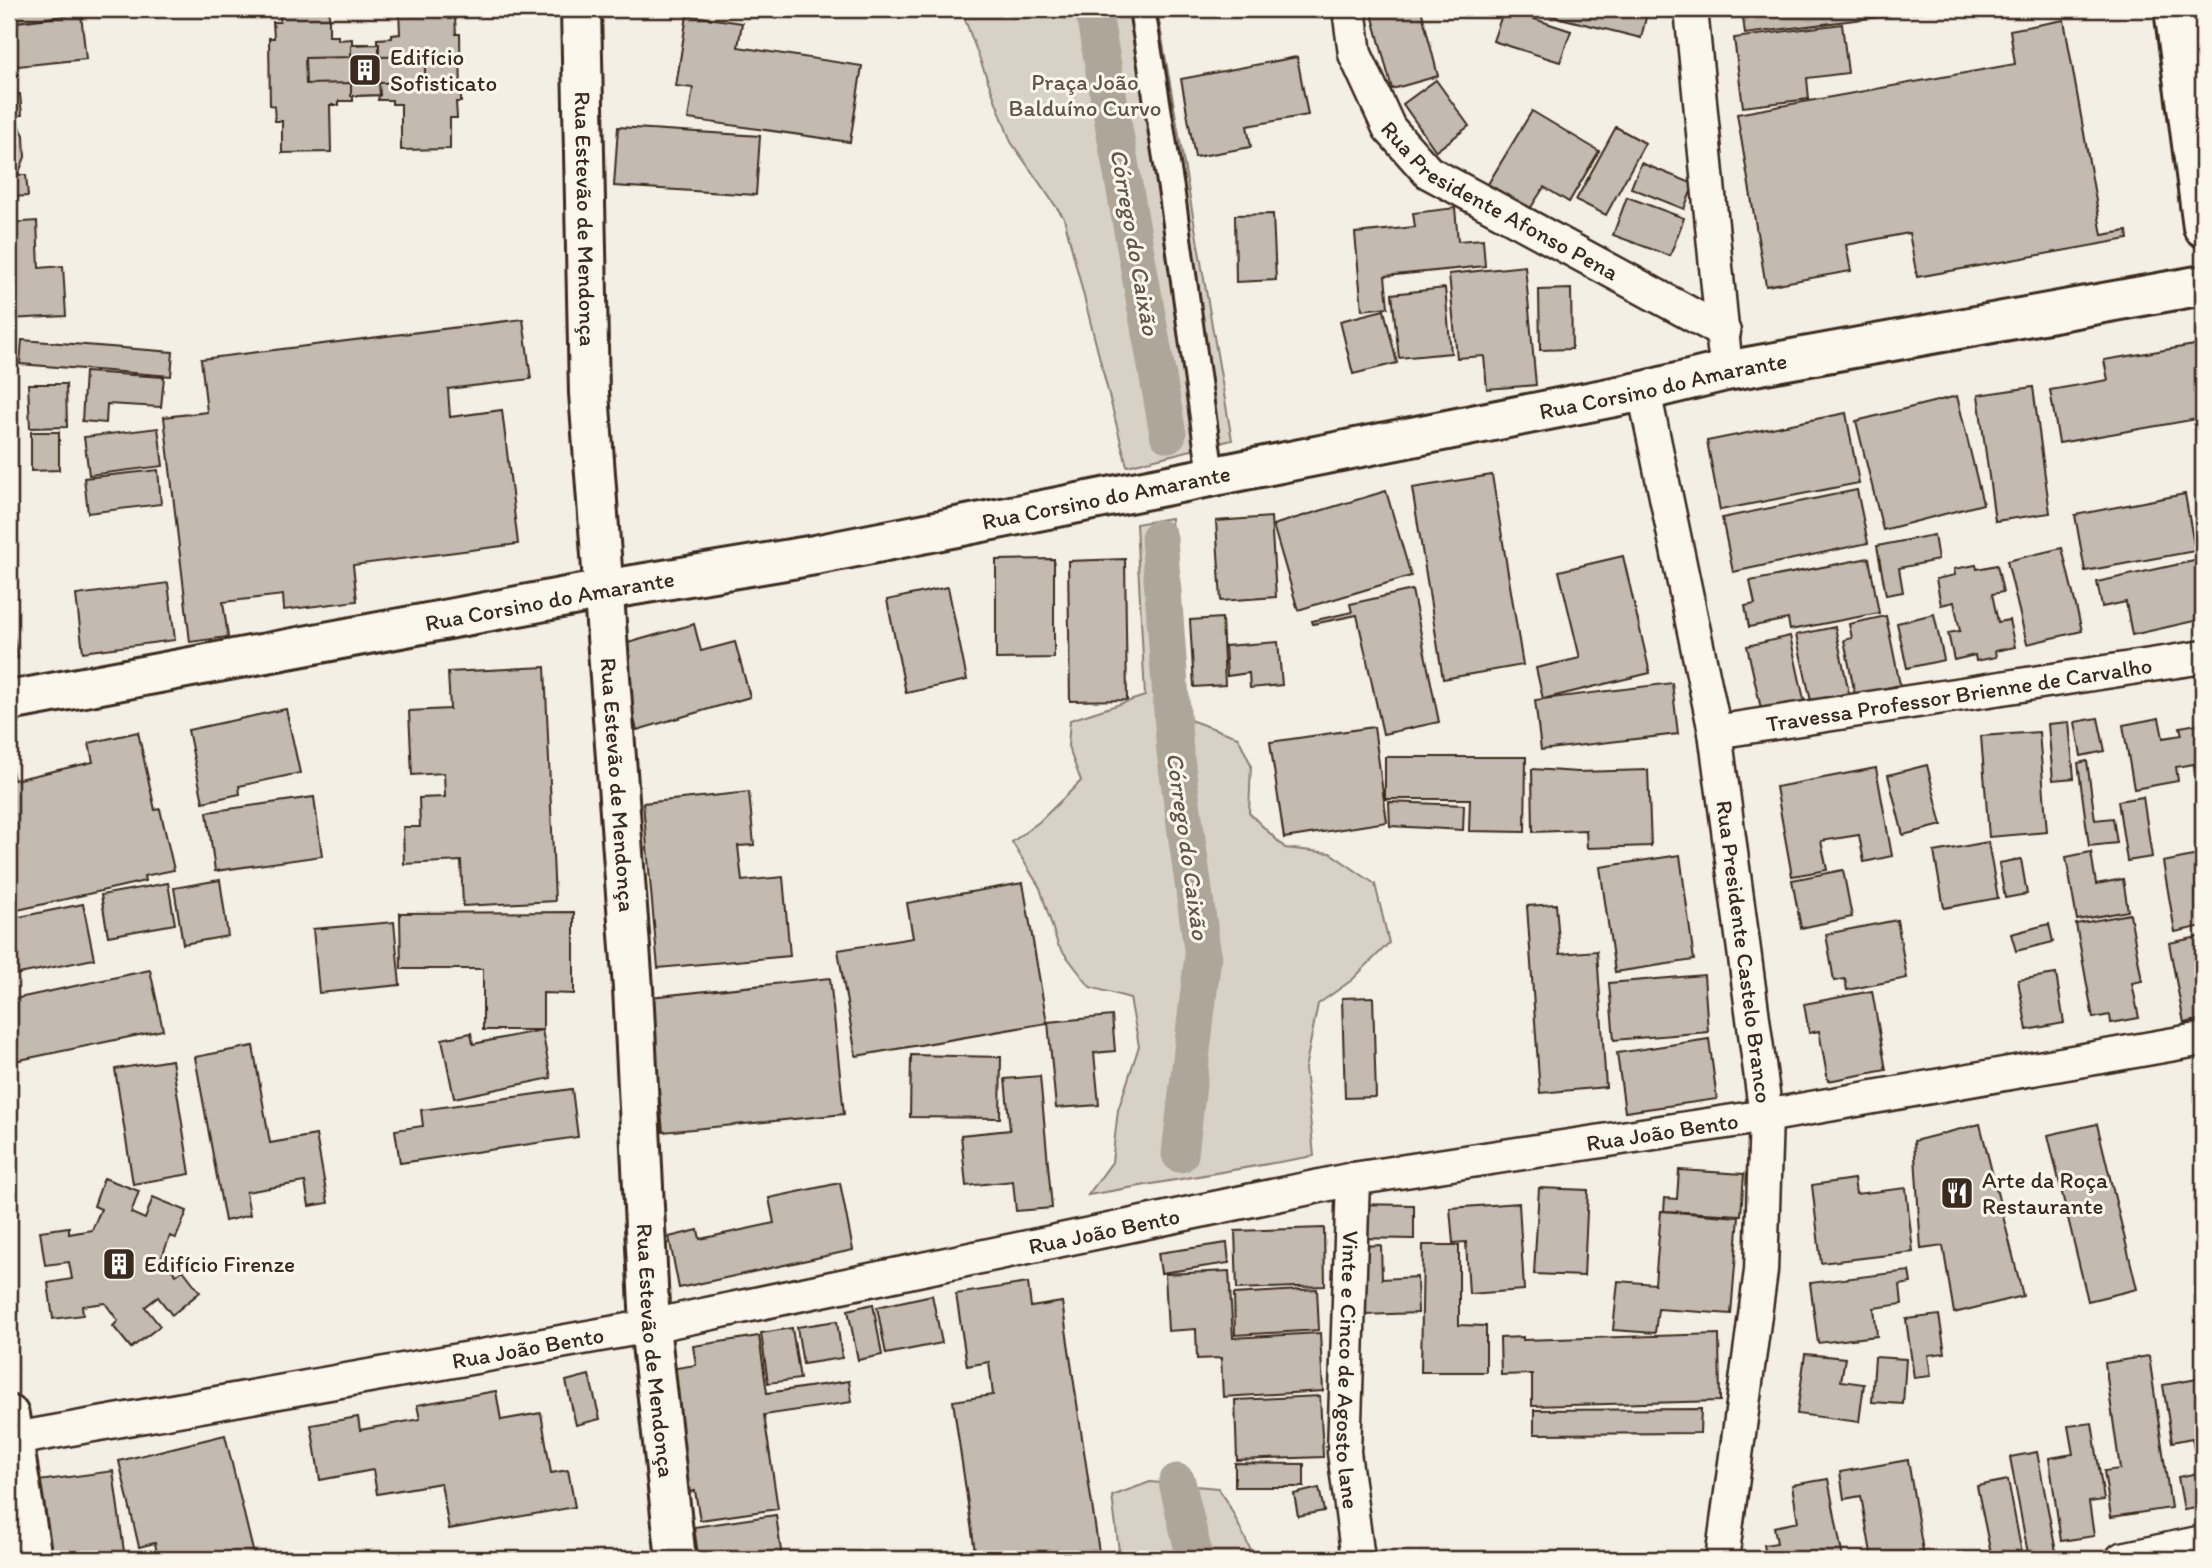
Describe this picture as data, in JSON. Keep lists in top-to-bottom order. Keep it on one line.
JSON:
{"streets":{"street":["Rua Presidente Afonso Pena","Rua Estevão de Mendonça","Rua Corsino do Amarante","Travessa Professor Brienne de Carvalho","Rua Presidente Castelo Branco","Rua João Bento","Vinte e Cinco de Agosto lane"]},"crossings":[["Rua Estevão de Mendonça","Rua Corsino do Amarante"],["Rua Estevão de Mendonça","Rua João Bento"],["Rua Corsino do Amarante","Rua Presidente Castelo Branco"],["Travessa Professor Brienne de Carvalho","Rua Presidente Castelo Branco"],["Rua Presidente Castelo Branco","Rua João Bento"],["Rua João Bento","Vinte e Cinco de Agosto lane"]],"water":["Córrego do Caixão"],"parks":["Praça João Balduíno Curvo"],"places":{"building":["Edifício Sofisticato","Edifício Firenze"],"restaurant":["Arte da Roça Restaurante"]}}
